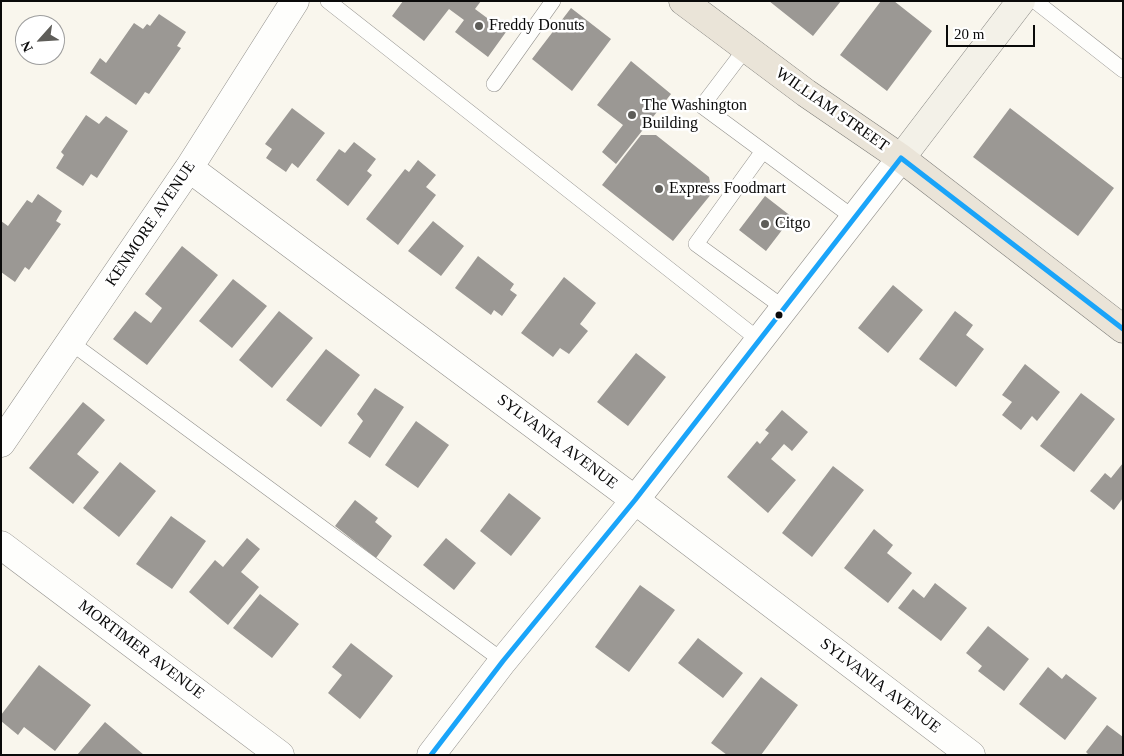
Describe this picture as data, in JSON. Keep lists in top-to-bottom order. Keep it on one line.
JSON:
{"streets":{"main road":["WILLIAM STREET"],"street":["KENMORE AVENUE","SYLVANIA AVENUE","MORTIMER AVENUE"]},"crossings":[["KENMORE AVENUE","SYLVANIA AVENUE"]],"places":["Freddy Donuts","The Washington Building","Express Foodmart","Citgo"],"scale_bar":"20 m","north":"bottom left"}
